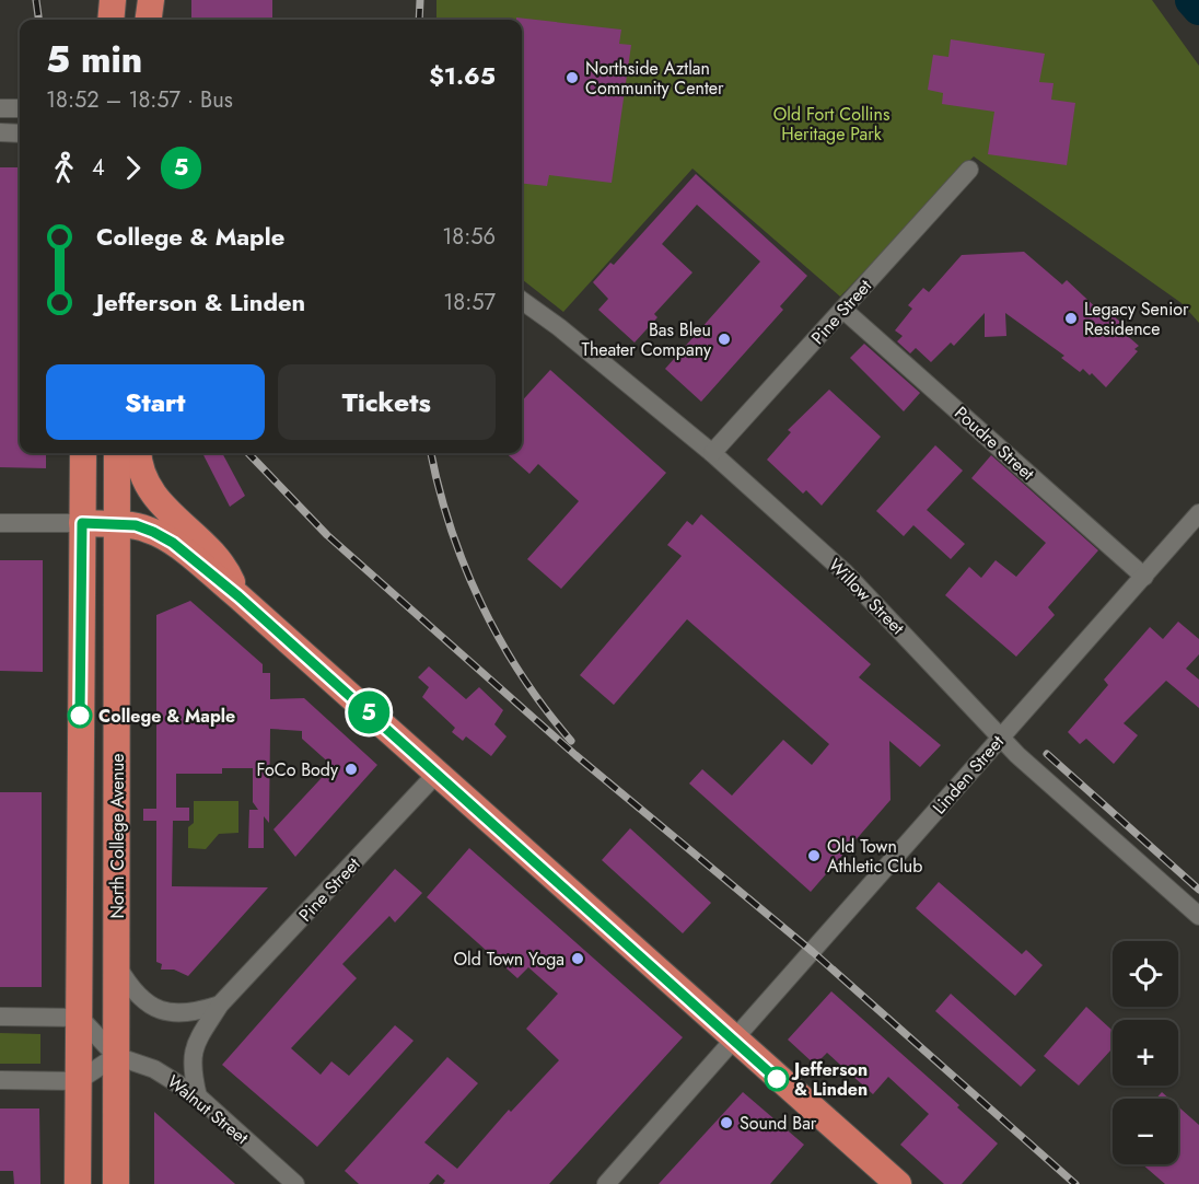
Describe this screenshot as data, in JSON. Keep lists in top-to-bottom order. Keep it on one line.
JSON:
{"streets":{"highway":["North College Avenue"],"street":["Pine Street","Poudre Street","Willow Street","Linden Street","Walnut Street"]},"crossings":[["Pine Street","Poudre Street"],["Pine Street","Willow Street"],["Pine Street","Walnut Street"],["Poudre Street","Linden Street"],["Willow Street","Linden Street"],["North College Avenue","Walnut Street"]],"parks":["Old Fort Collins Heritage Park"],"places":["Northside Aztlan Community Center","Legacy Senior Residence","Bas Bleu Theater Company","College & Maple","FoCo Body","Old Town Athletic Club","Old Town Yoga","Jefferson & Linden","Sound Bar"],"lines":["bus line 5"],"page":{"on_map":"5","heading":["5 min","18:52 – 18:57 · Bus","$1.65"],"legs":["4","5"],"list":[{"name":"College & Maple","value":"18:56"},{"name":"Jefferson & Linden","value":"18:57"}],"buttons":["Start","Tickets"],"map_buttons":["+","−"]}}
